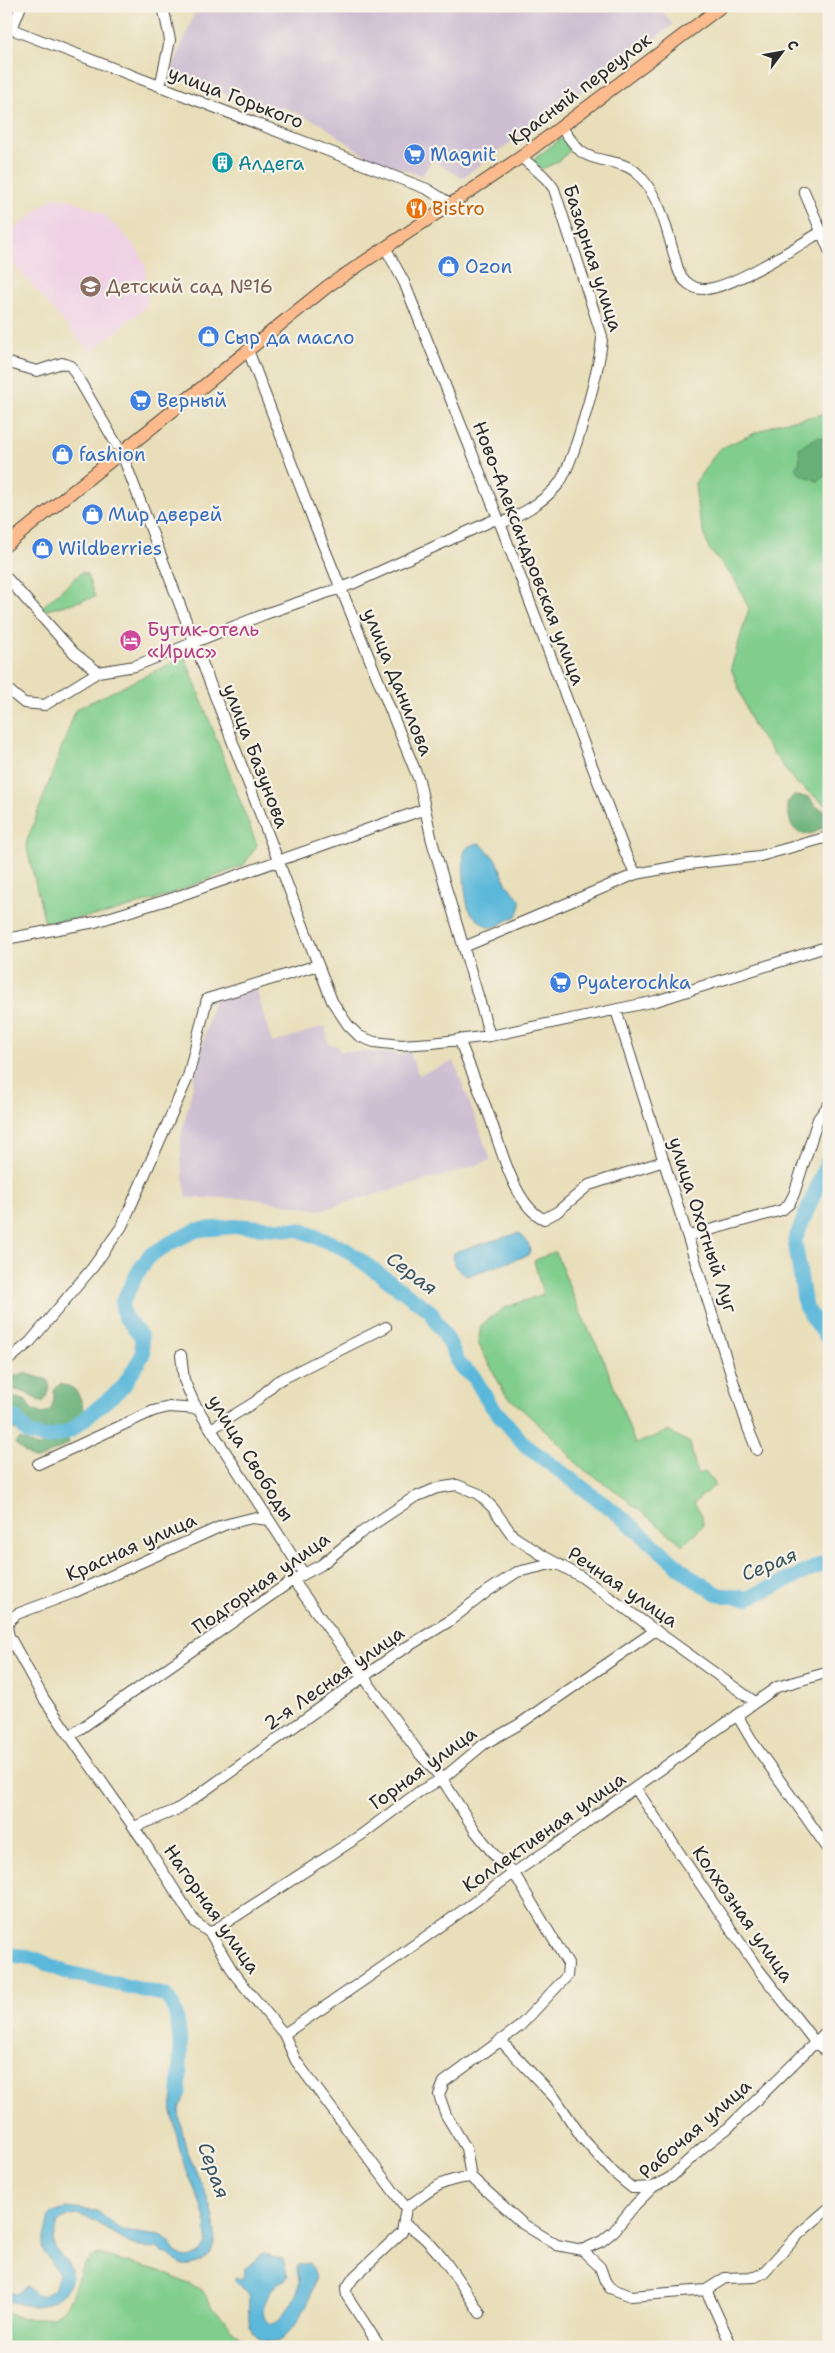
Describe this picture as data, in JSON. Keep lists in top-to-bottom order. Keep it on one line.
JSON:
{"streets":{"main road":["Красный переулок"],"street":["улица Горького","Базарная улица","Ново-Александровская улица","улица Данилова","улица Базунова","улица Охотный Луг","улица Свободы","Красная улица","Подгорная улица","Речная улица","2-я Лесная улица","Горная улица","Коллективная улица","Нагорная улица","Колхозная улица","Рабочая улица"]},"crossings":[["Красный переулок","улица Горького"],["Красный переулок","Базарная улица"],["Красный переулок","Ново-Александровская улица"],["Красный переулок","улица Данилова"],["Красный переулок","улица Базунова"],["Базарная улица","Ново-Александровская улица"],["Базарная улица","улица Данилова"],["Базарная улица","улица Базунова"],["улица Свободы","Красная улица"],["улица Свободы","Подгорная улица"],["Красная улица","Нагорная улица"],["Подгорная улица","Речная улица"],["Подгорная улица","Нагорная улица"],["Речная улица","2-я Лесная улица"],["Речная улица","Горная улица"],["Речная улица","Коллективная улица"],["2-я Лесная улица","Нагорная улица"],["Горная улица","Нагорная улица"],["Коллективная улица","Нагорная улица"],["Коллективная улица","Колхозная улица"],["Колхозная улица","Рабочая улица"]],"water":["Серая"],"places":{"supermarket":["Magnit","Верный","Pyaterochka"],"building":["Алдега"],"restaurant":["Bistro"],"shop":["Ozon","Сыр да масло","fashion","Мир дверей","Wildberries"],"school or university":["Детский сад №16"],"hotel":["Бутик-отель «Ирис»"]},"north":"top right"}
